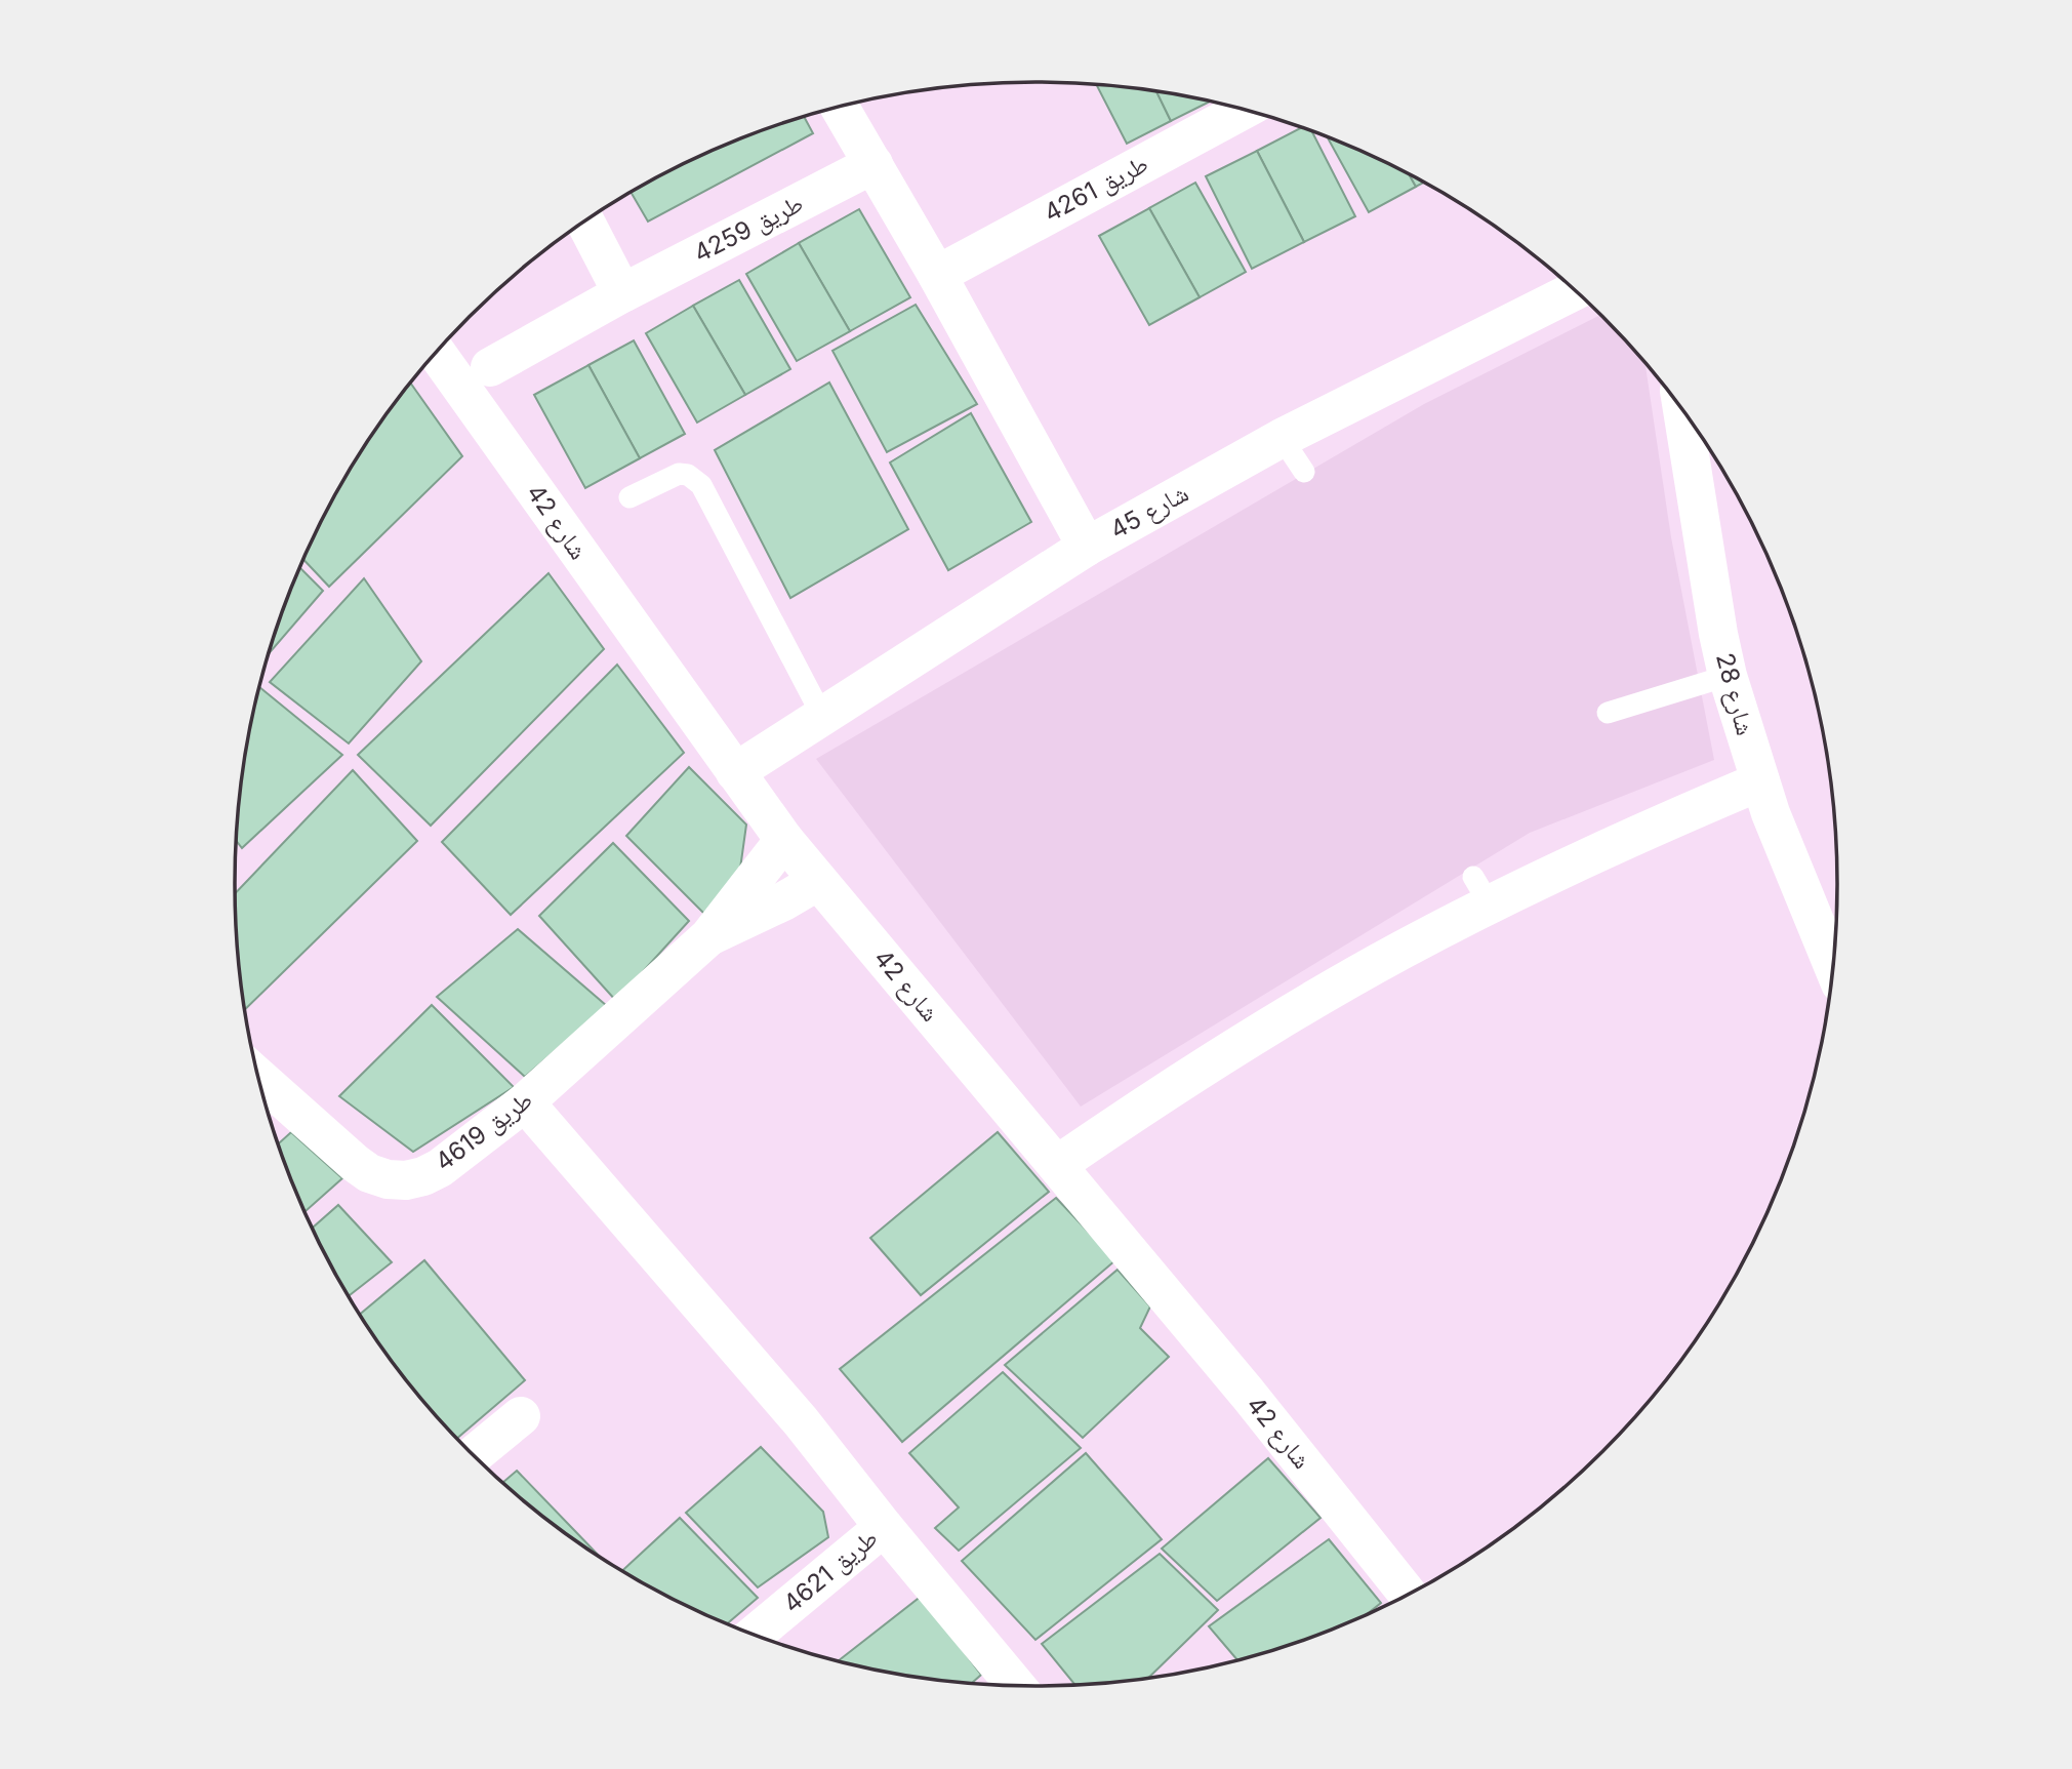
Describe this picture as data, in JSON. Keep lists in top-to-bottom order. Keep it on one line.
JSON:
{"streets":{"street":["طريق 4261","طريق 4259","شارع 45","شارع 42","شارع 28","طريق 4619","طريق 4621"]},"crossings":[["شارع 45","شارع 42"],["شارع 42","طريق 4619"]]}
